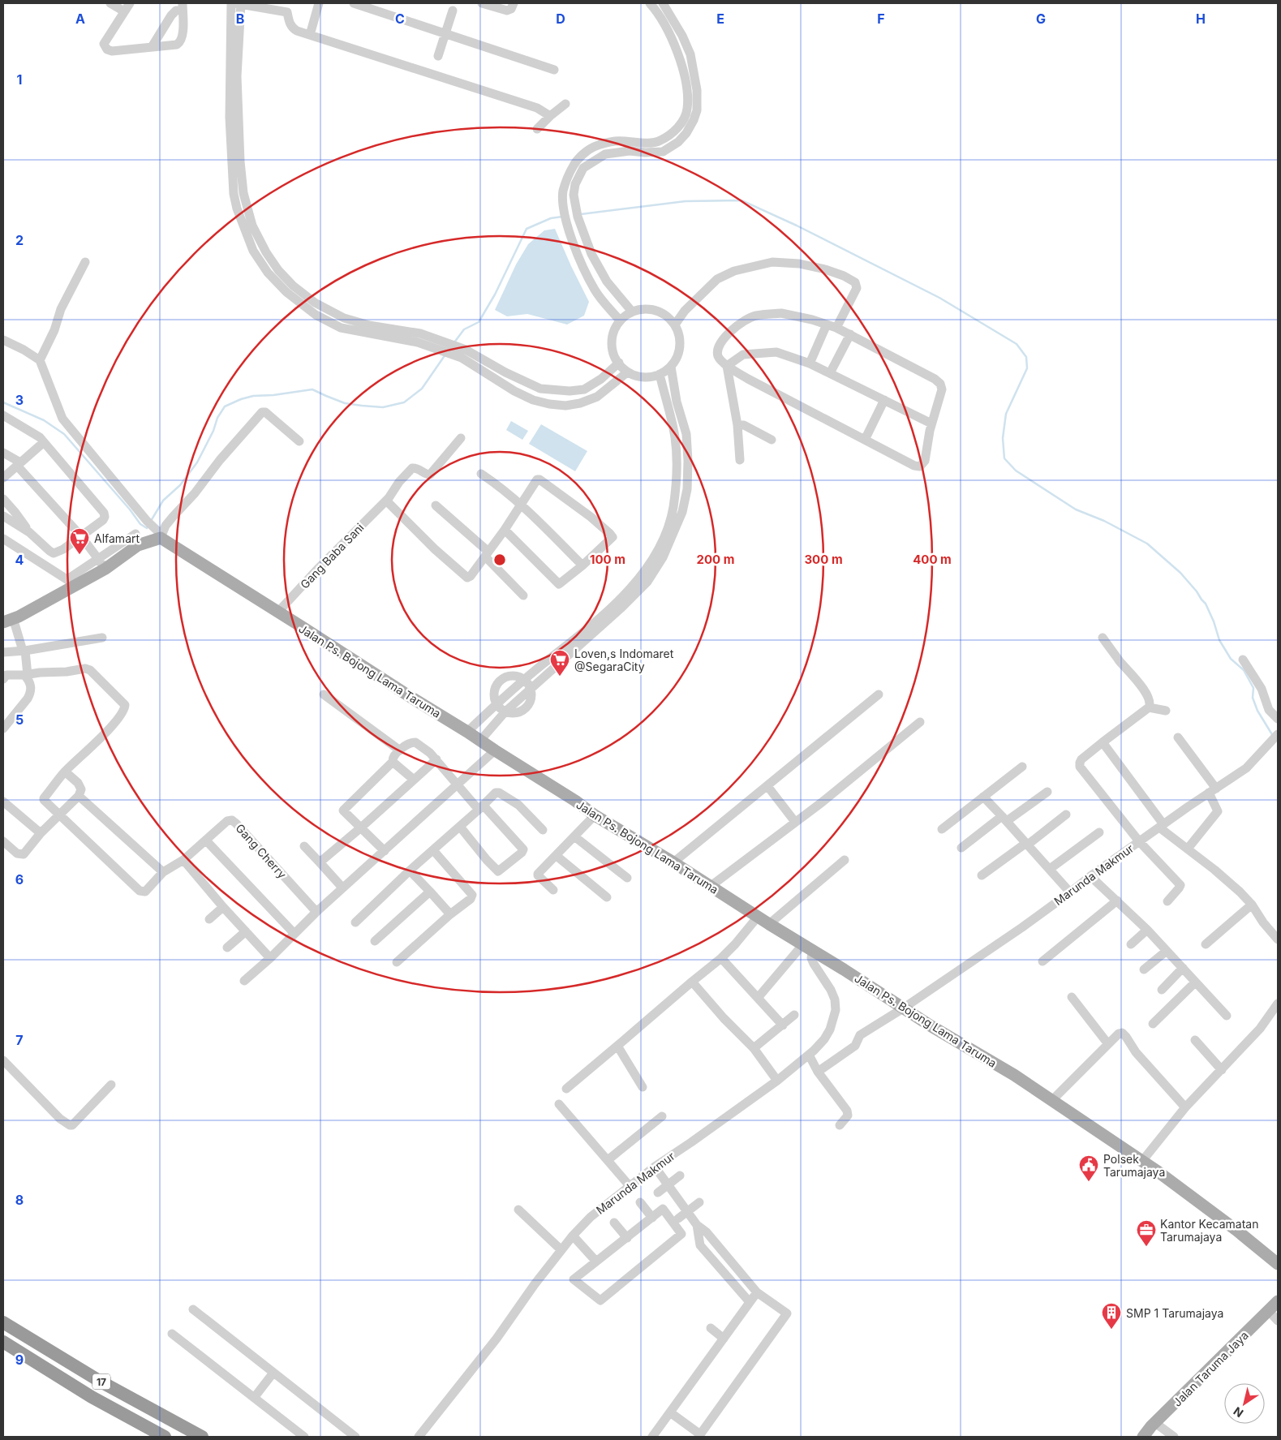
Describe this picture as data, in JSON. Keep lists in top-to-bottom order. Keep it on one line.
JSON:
{"streets":{"highway":["17"],"main road":["Jalan Ps. Bojong Lama Taruma","Jalan Taruma Jaya"],"street":["Gang Baba Sani","Gang Cherry","Marunda Makmur"]},"crossings":[["Gang Baba Sani","Jalan Ps. Bojong Lama Taruma"],["Jalan Ps. Bojong Lama Taruma","Marunda Makmur"]],"places":{"supermarket":["Alfamart","Loven,s Indomaret @SegaraCity"],"public building":["Polsek Tarumajaya"],"office":["Kantor Kecamatan Tarumajaya"],"building":["SMP 1 Tarumajaya"]},"north":"bottom left","grid":{"columns":["A","B","C","D","E","F","G","H"],"rows":["1","2","3","4","5","6","7","8","9"]},"rings":["100 m","200 m","300 m","400 m"]}
